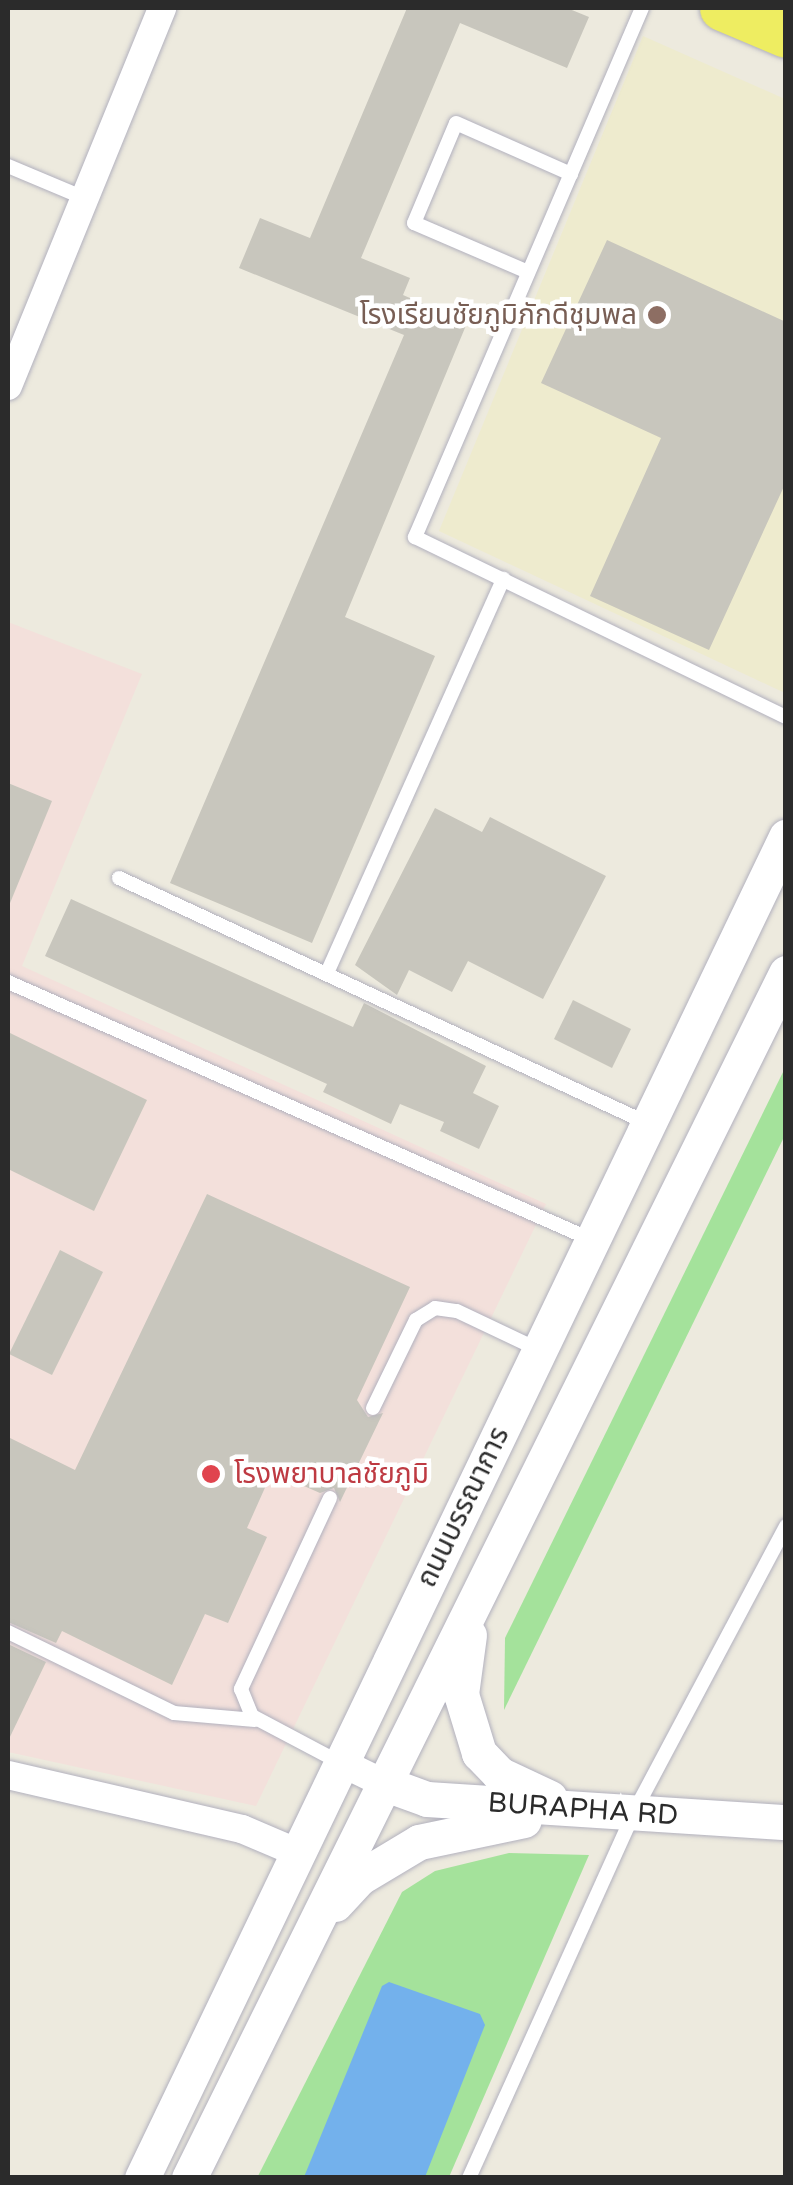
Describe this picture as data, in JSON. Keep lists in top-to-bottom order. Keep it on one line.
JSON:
{"streets":{"street":["ถนนบรรณาการ","BURAPHA RD"]},"crossings":[["ถนนบรรณาการ","BURAPHA RD"]],"places":["โรงเรียนชัยภูมิภักดีชุมพล","โรงพยาบาลชัยภูมิ"]}
